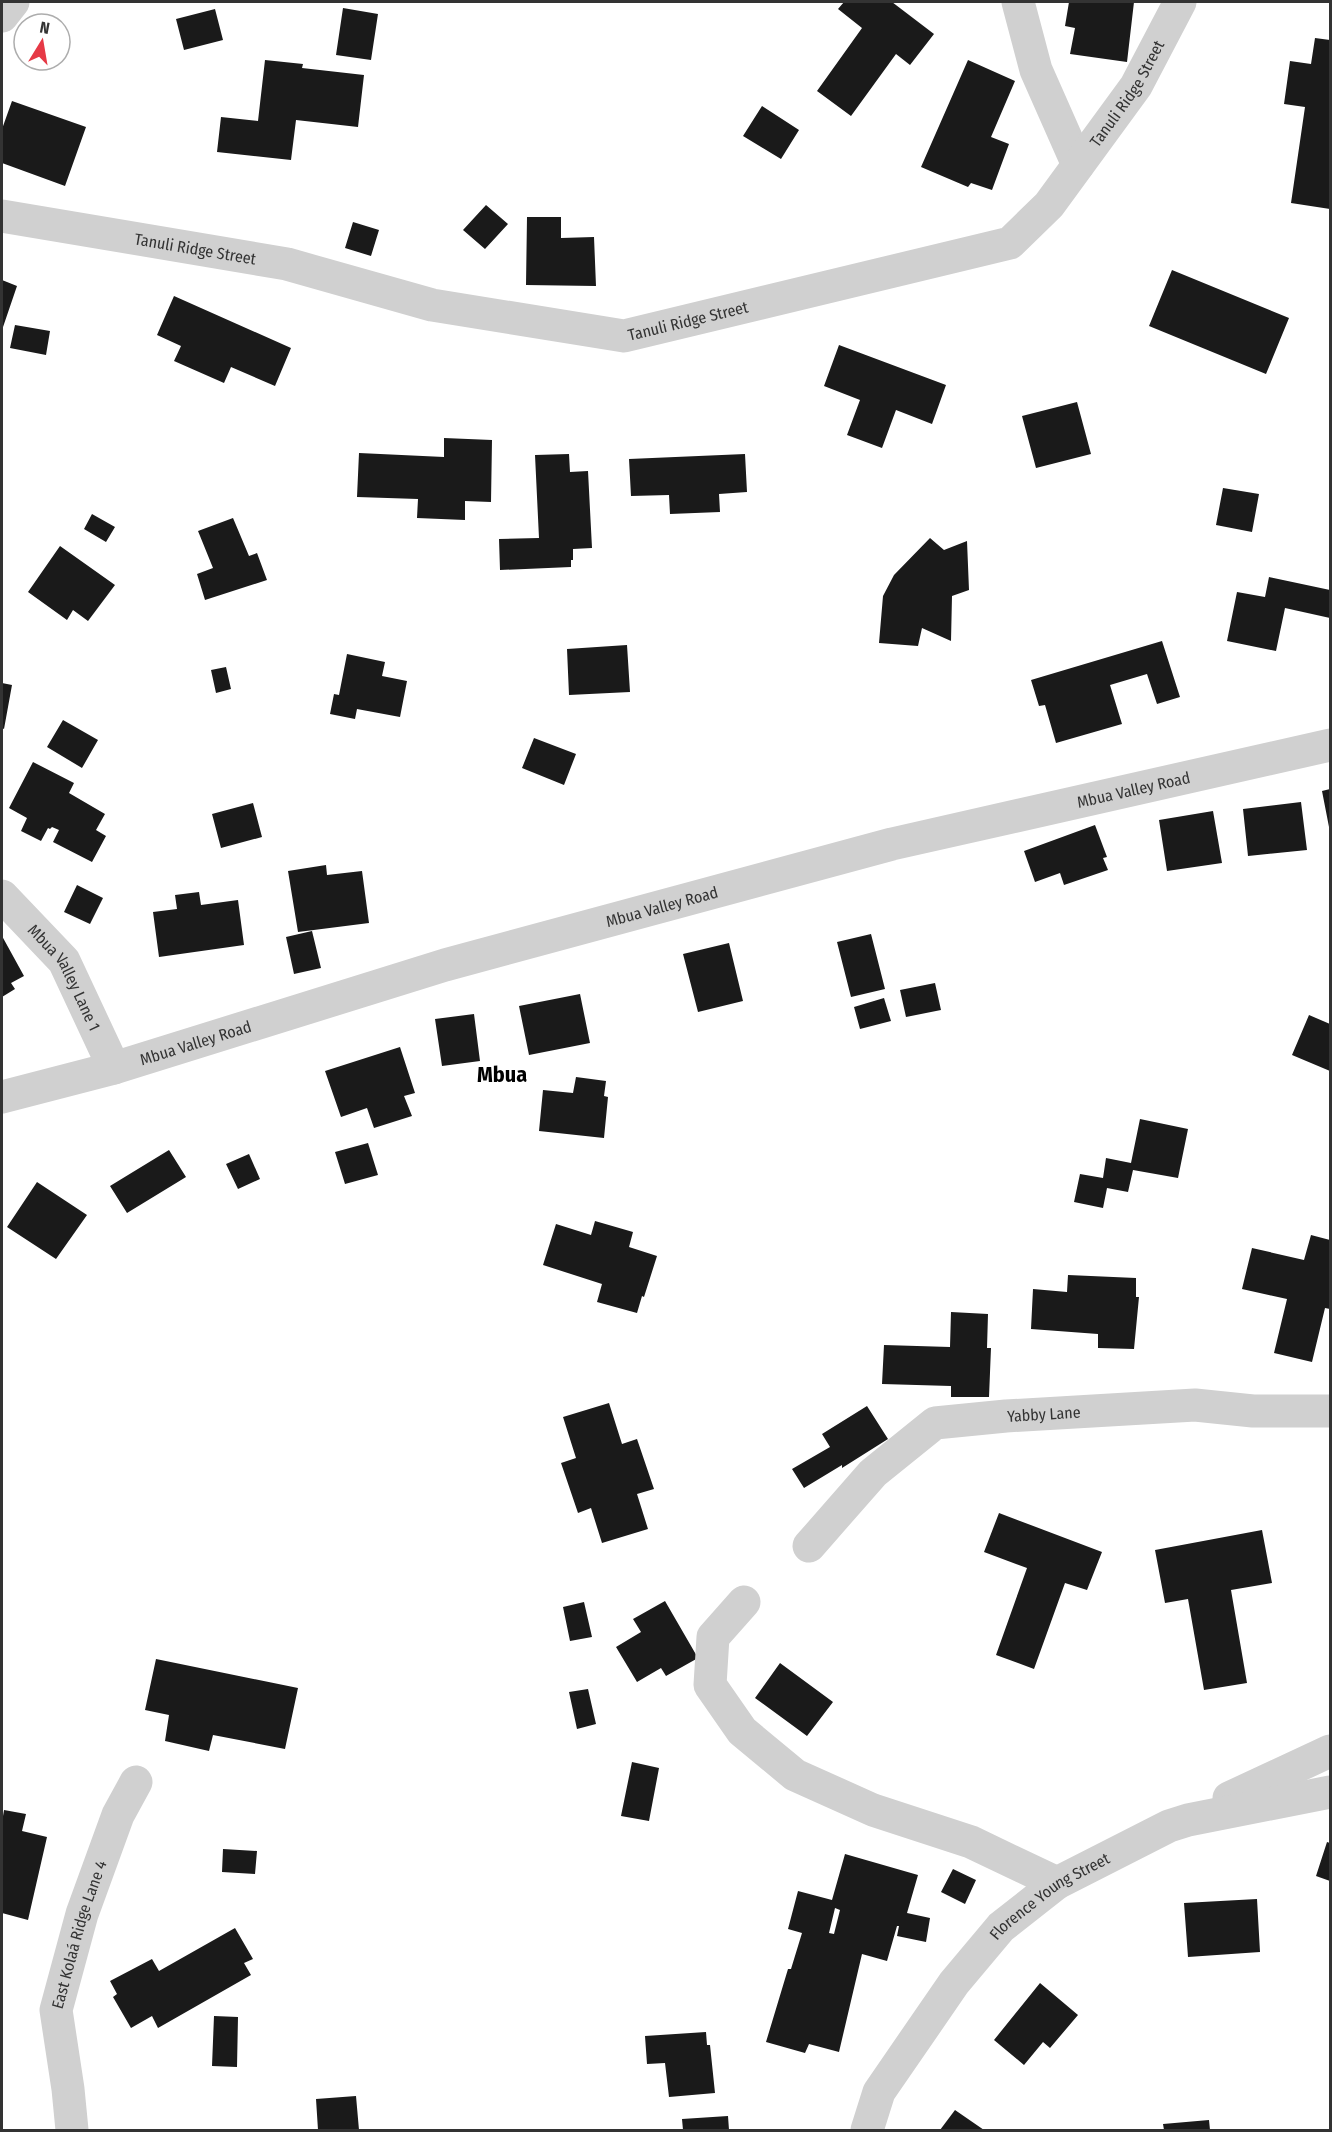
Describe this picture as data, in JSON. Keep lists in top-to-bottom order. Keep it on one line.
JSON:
{"streets":{"street":["Tanuli Ridge Street","Mbua Valley Road","Mbua Valley Lane 1","Yabby Lane","Florence Young Street","East Kolaá Ridge Lane 4"]},"crossings":[["Mbua Valley Road","Mbua Valley Lane 1"]],"districts":["Mbua"],"north":"top"}
